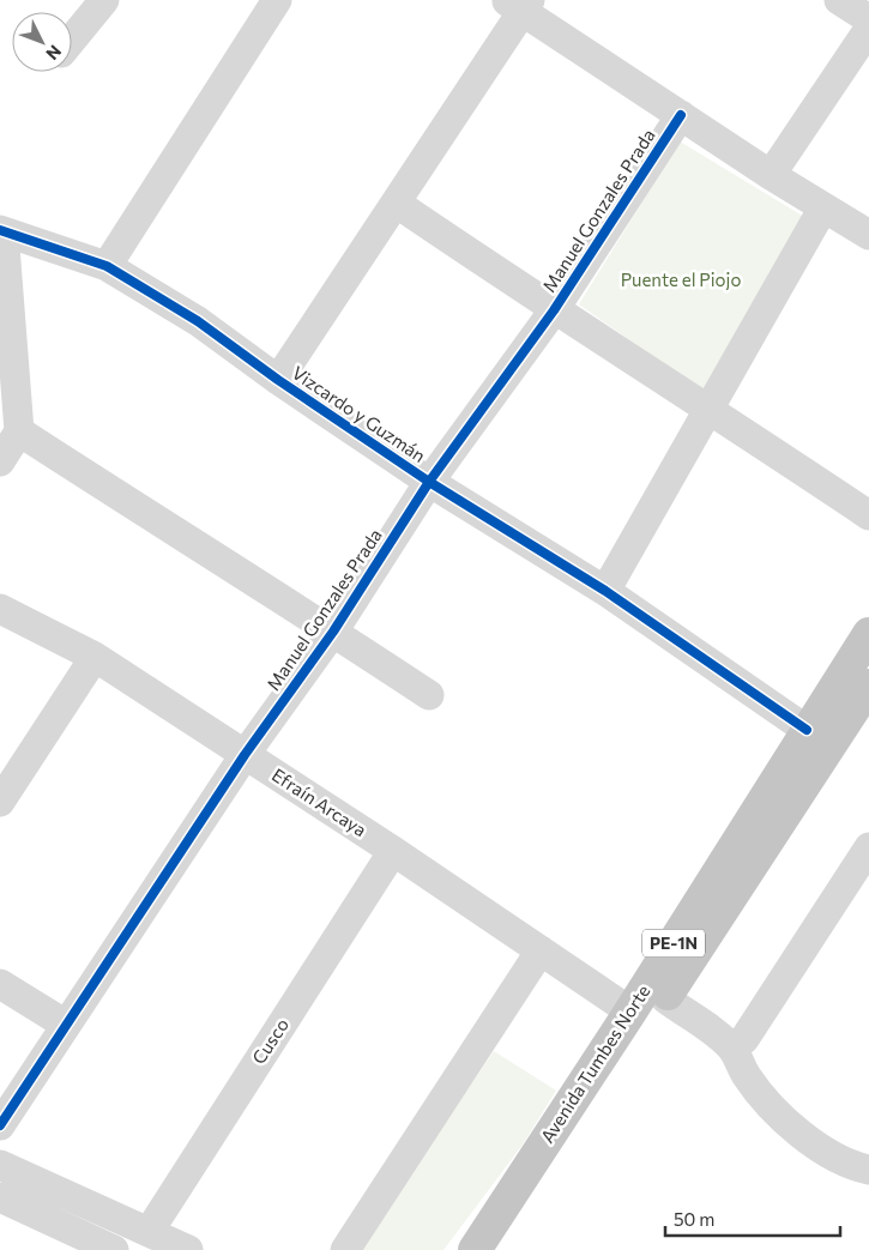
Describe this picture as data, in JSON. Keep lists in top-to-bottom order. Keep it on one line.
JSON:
{"streets":{"highway":["PE-1N","Avenida Tumbes Norte"],"street":["Manuel Gonzales Prada","Vizcardo y Guzmán","Efraín Arcaya","Cusco"]},"crossings":[["Manuel Gonzales Prada","Vizcardo y Guzmán"],["Manuel Gonzales Prada","Efraín Arcaya"],["Vizcardo y Guzmán","Avenida Tumbes Norte"],["Efraín Arcaya","Cusco"],["Efraín Arcaya","Avenida Tumbes Norte"]],"parks":["Puente el Piojo"],"scale_bar":"50 m","north":"bottom right"}
